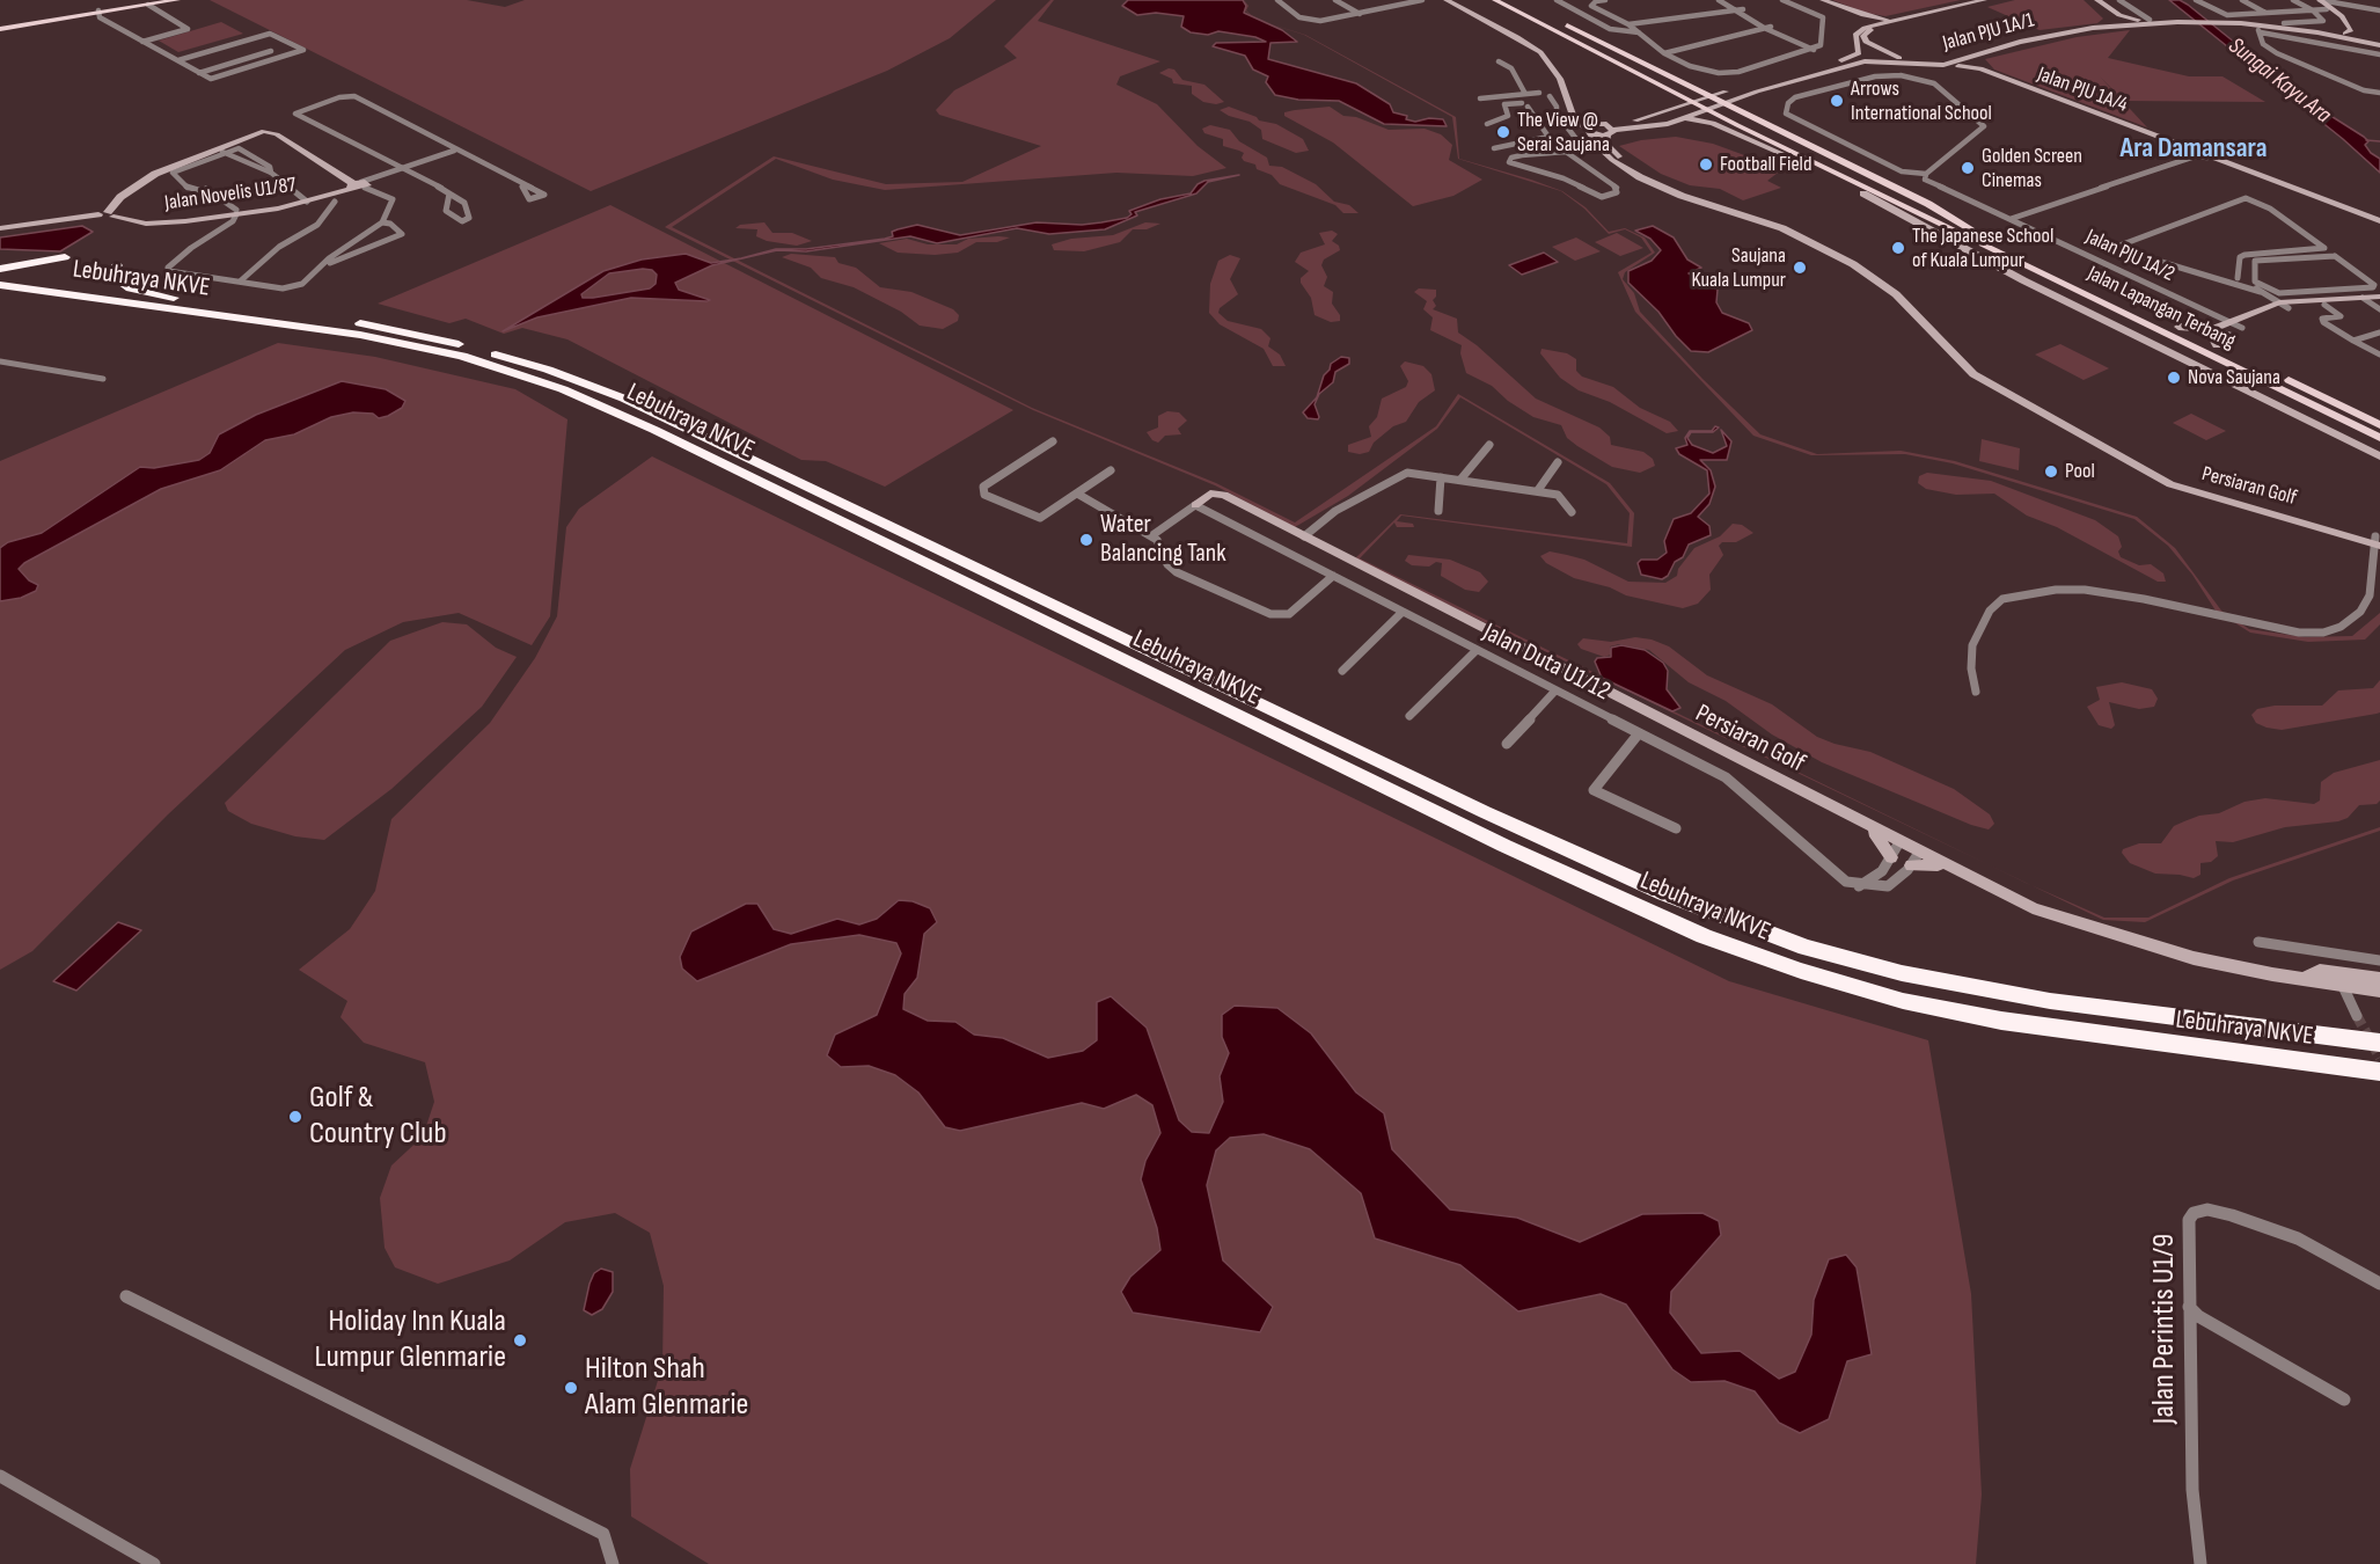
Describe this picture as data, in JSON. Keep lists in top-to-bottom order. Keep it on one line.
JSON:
{"streets":{"highway":["Lebuhraya NKVE"],"main road":["Jalan Lapangan Terbang"],"street":["Jalan PJU 1A/1","Jalan PJU 1A/4","Jalan Novelis U1/87","Jalan PJU 1A/2","Persiaran Golf","Jalan Duta U1/12","Jalan Perintis U1/9"]},"crossings":[["Jalan PJU 1A/1","Jalan PJU 1A/4"],["Jalan PJU 1A/1","Persiaran Golf"],["Persiaran Golf","Jalan Duta U1/12"]],"districts":["Ara Damansara"],"water":["Sungai Kayu Ara"],"places":["Arrows International School","The View @ Serai Saujana","Football Field","Golden Screen Cinemas","The Japanese School of Kuala Lumpur","Saujana Kuala Lumpur","Nova Saujana","Pool","Water Balancing Tank","Golf & Country Club","Holiday Inn Kuala Lumpur Glenmarie","Hilton Shah Alam Glenmarie"]}
